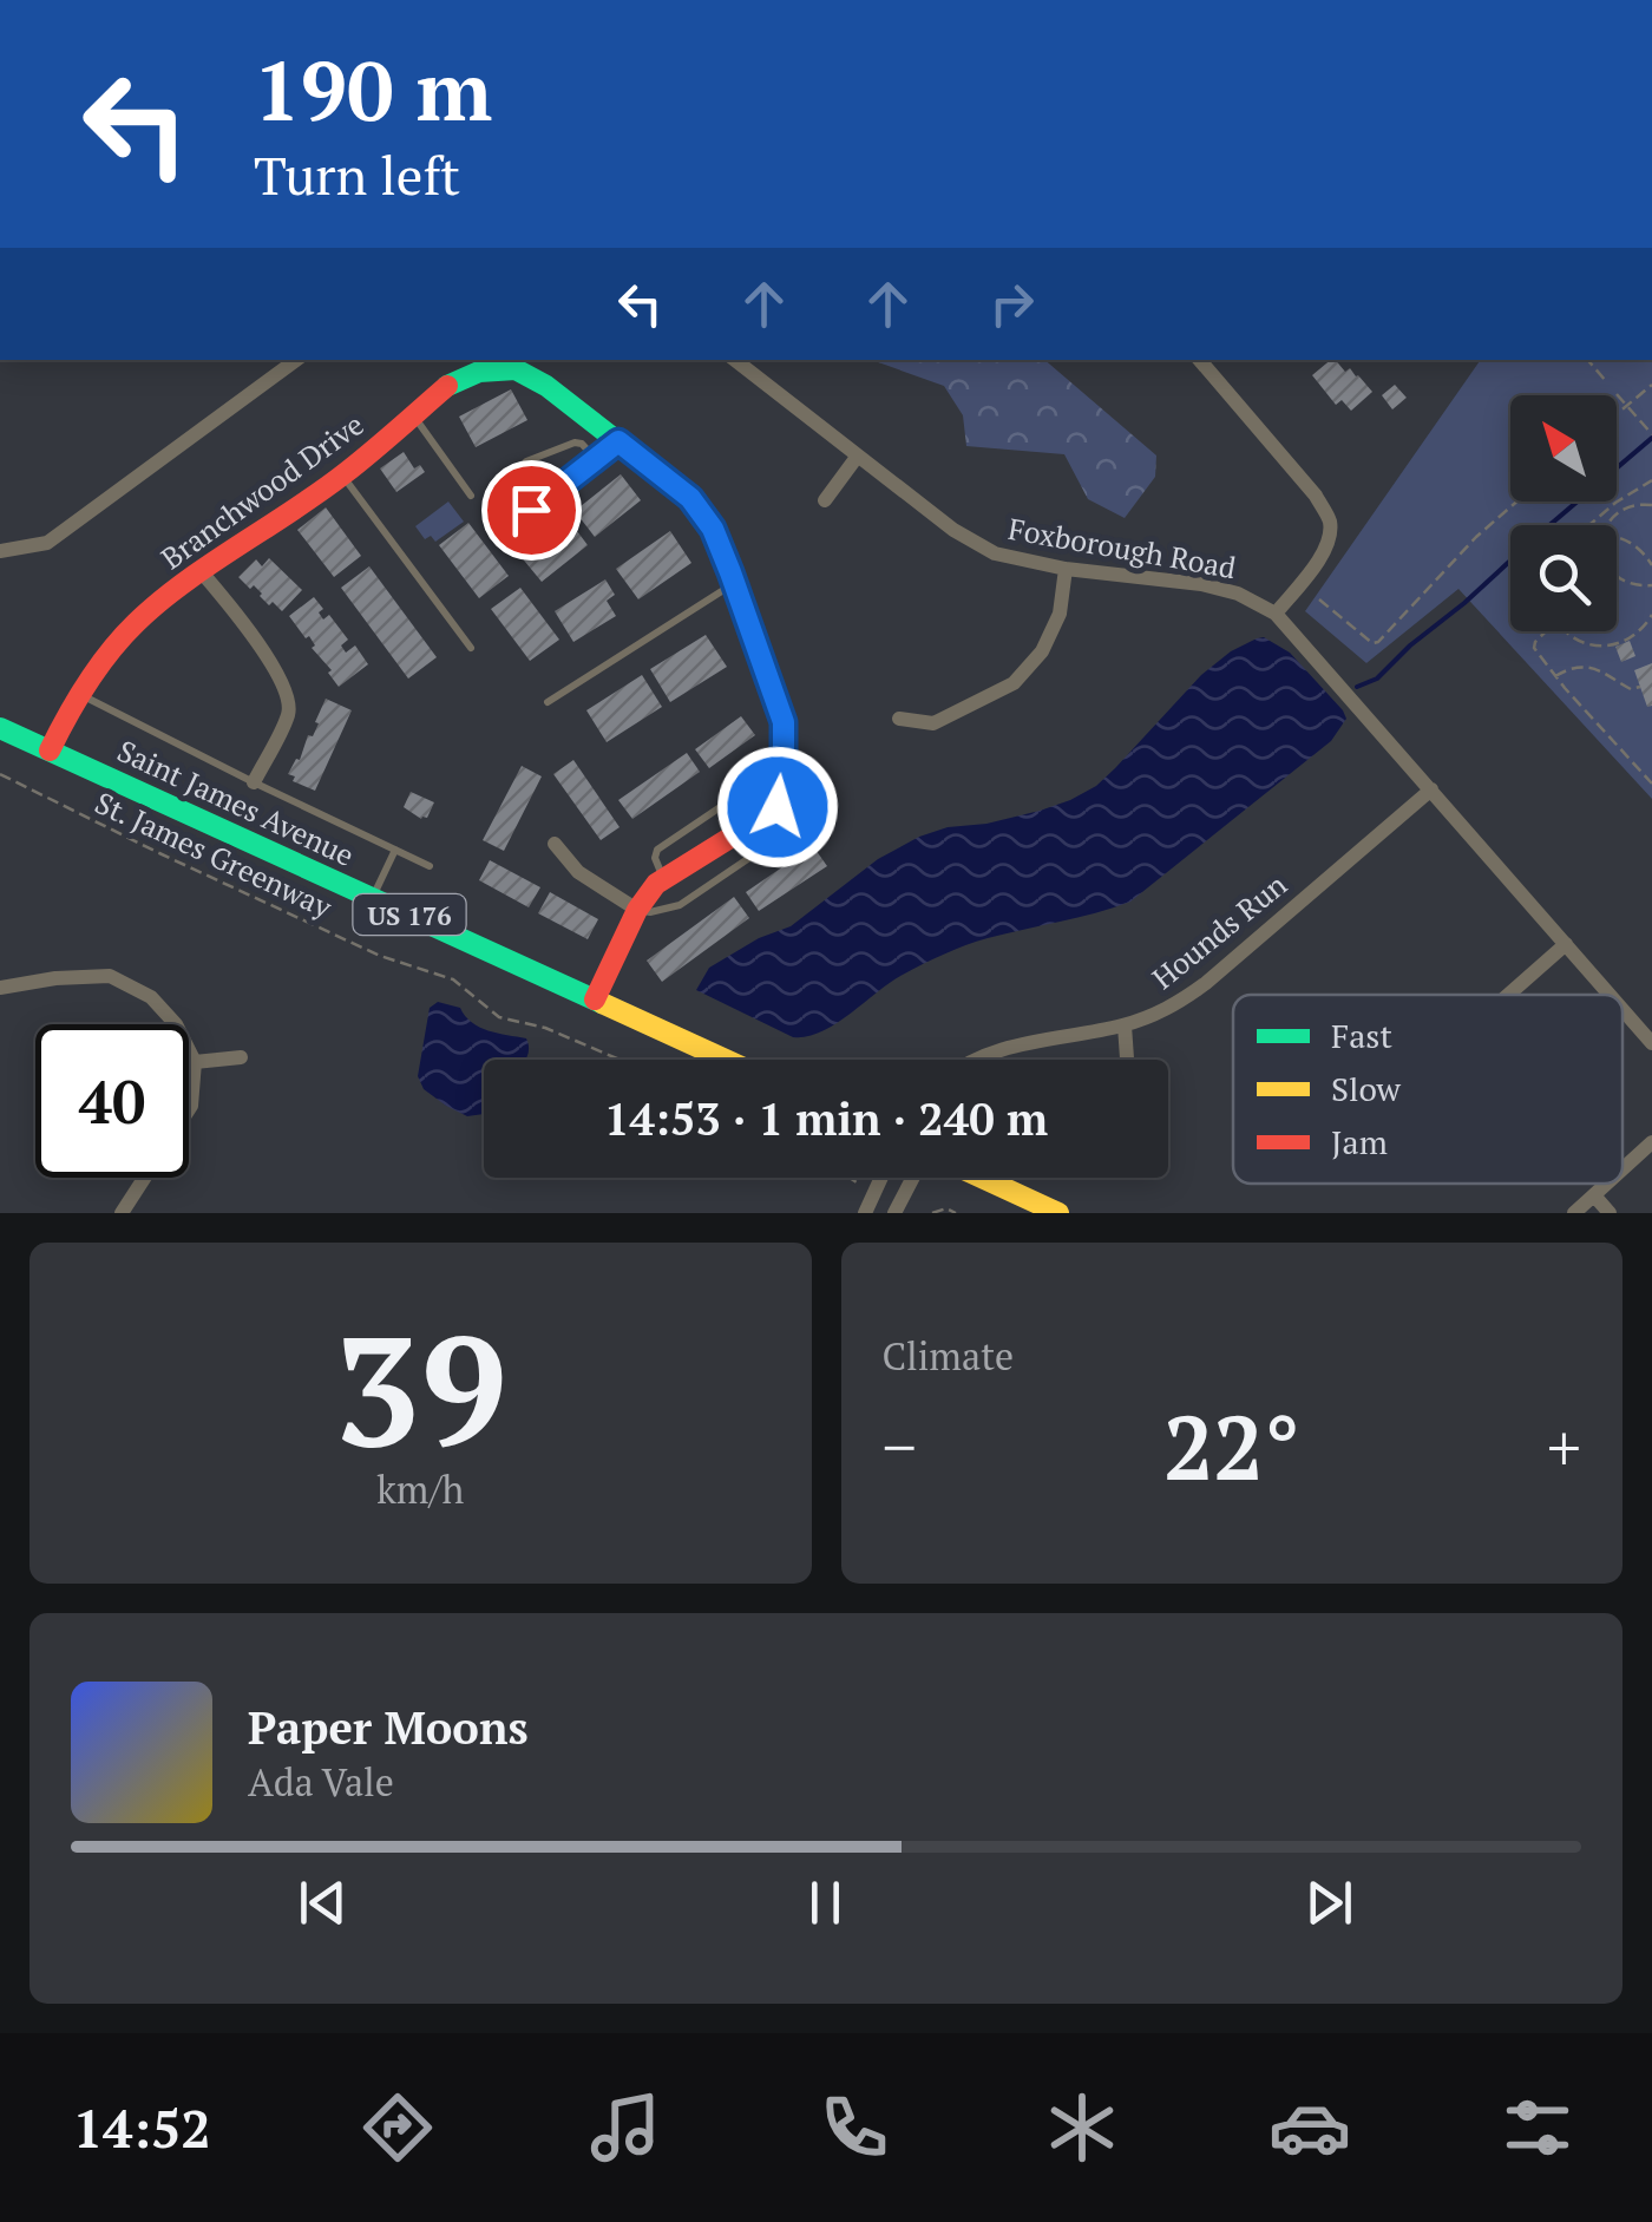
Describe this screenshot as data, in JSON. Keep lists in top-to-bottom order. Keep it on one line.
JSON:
{"streets":{"street":["Branchwood Drive","Foxborough Road","Saint James Avenue","US 176","Hounds Run"],"path":["St. James Greenway"]},"crossings":[["Branchwood Drive","Saint James Avenue"],["Foxborough Road","Hounds Run"]],"legend":["Fast","Slow","Jam"],"north":"top left","page":{"turn":["190 m","Turn left"],"limit":"40","trip":"14:53 · 1 min · 240 m","tile":[["39","km/h"],"Climate"],"heat":["−","22°","+"],"song":["Paper Moons","Ada Vale"],"tabs":"14:52"}}
